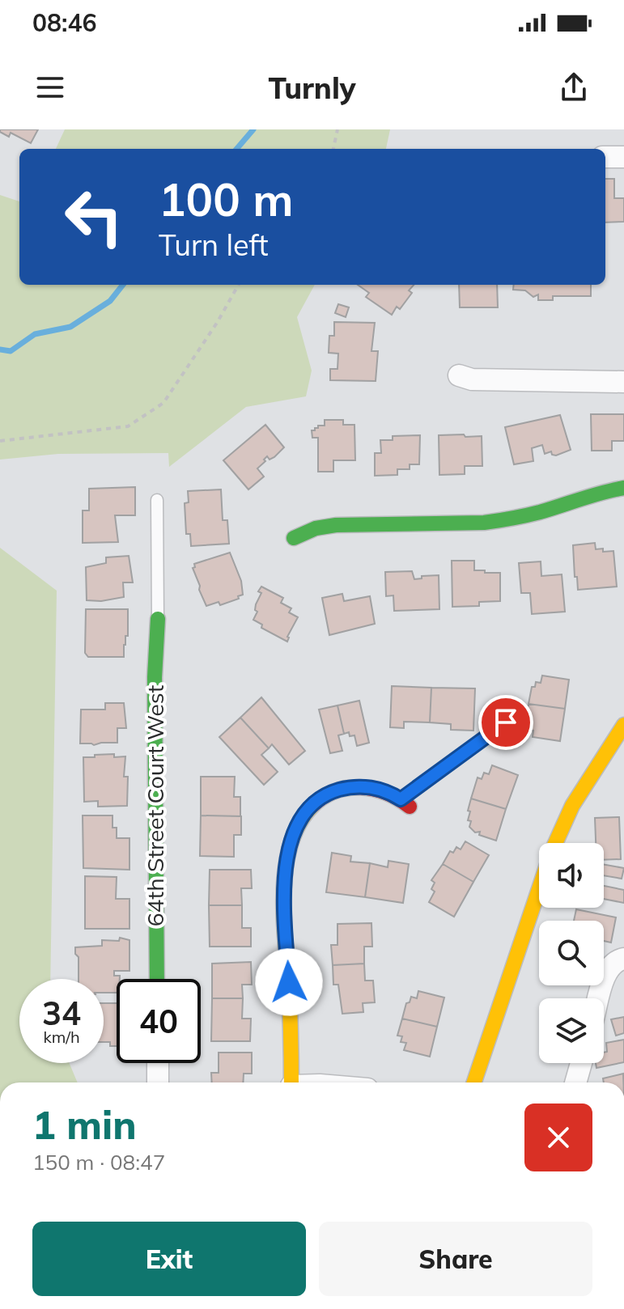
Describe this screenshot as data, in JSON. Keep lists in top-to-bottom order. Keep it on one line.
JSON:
{"streets":{"street":["64th Street Court West"]},"page":{"status":"08:46","header":"Turnly","turn":["100 m","Turn left"],"speed":"34 km/h","limit":"40","heading":["1 min","150 m · 08:47"],"buttons":["Exit","Share"]}}
